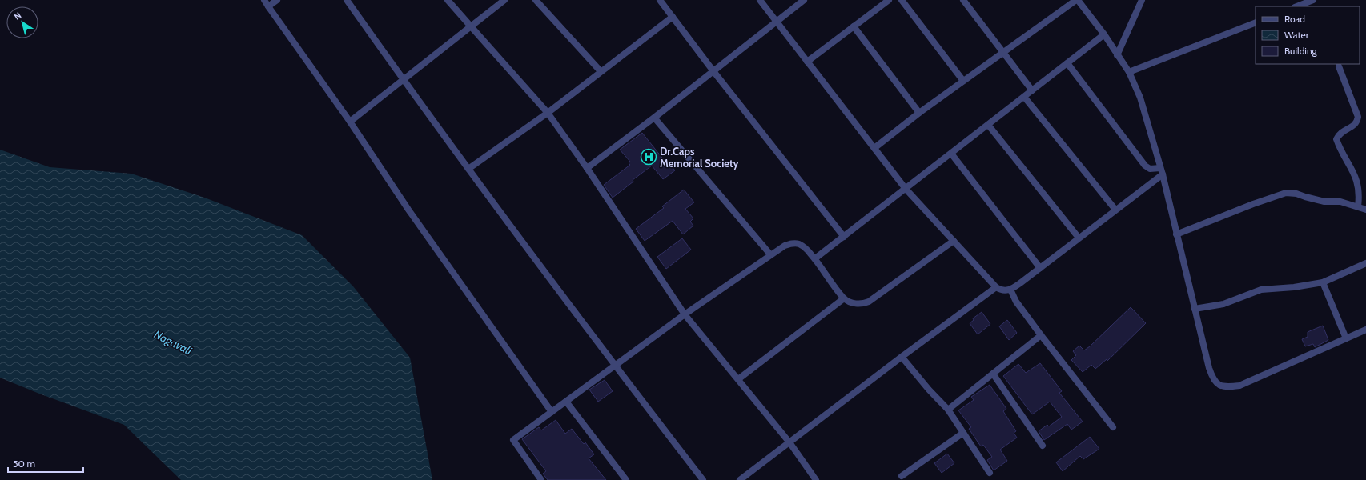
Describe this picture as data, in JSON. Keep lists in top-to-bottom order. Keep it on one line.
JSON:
{"water":["Nagavali"],"places":{"hospital":["Dr.Caps Memorial Society"]},"legend":["Road","Water","Building"],"scale_bar":"50 m","north":"top left"}
